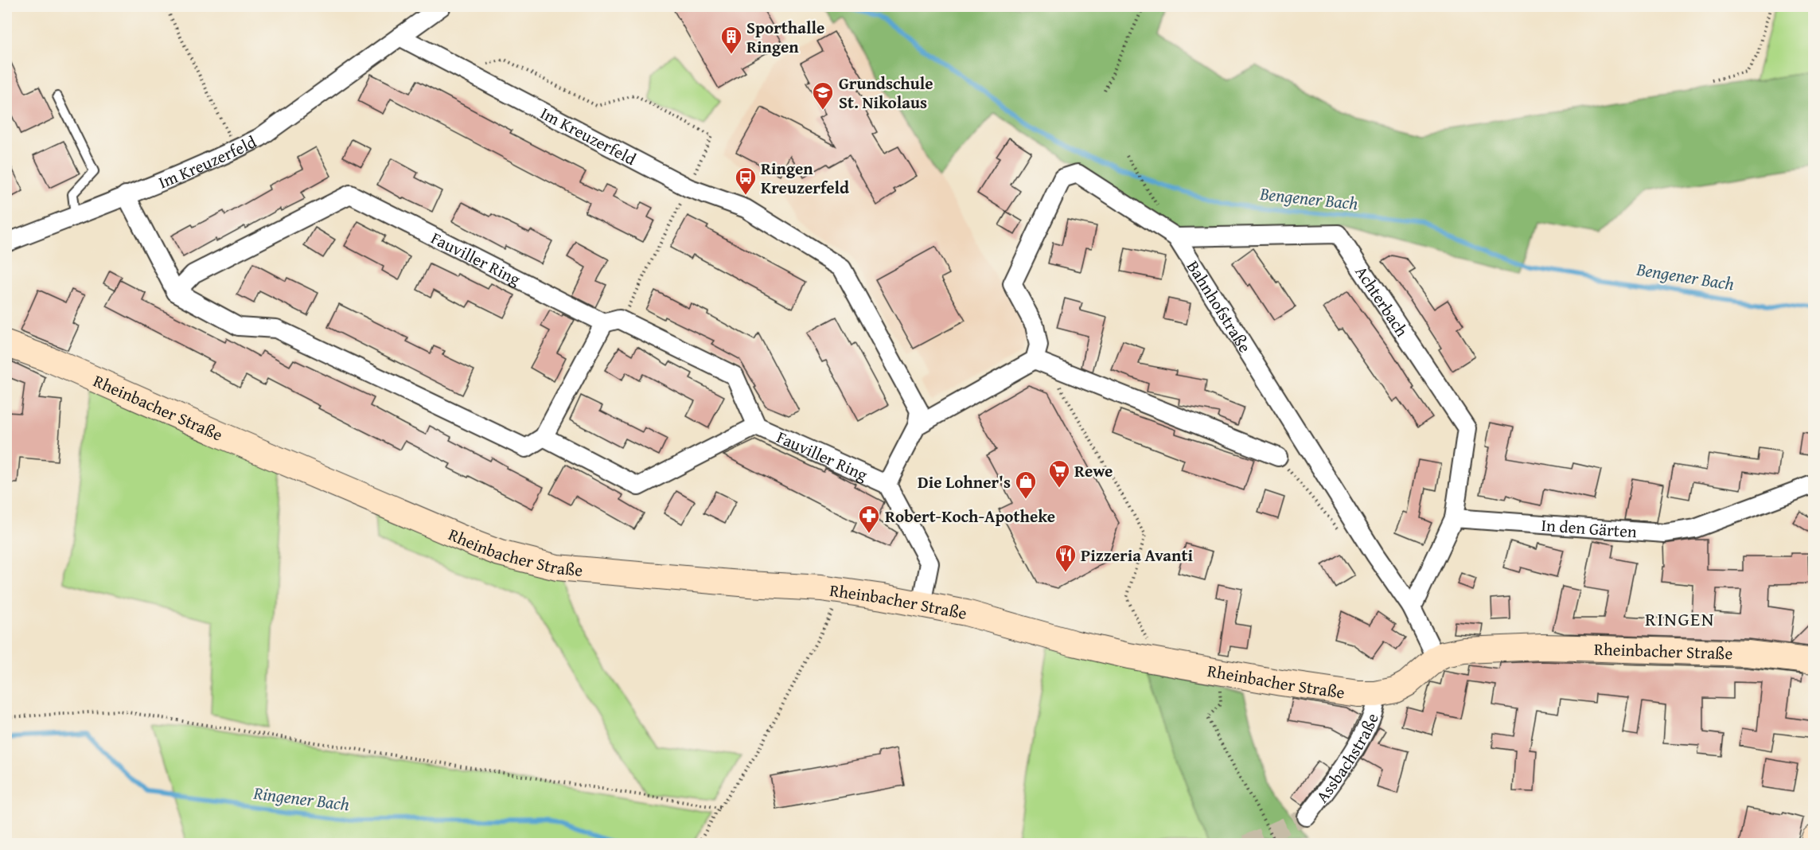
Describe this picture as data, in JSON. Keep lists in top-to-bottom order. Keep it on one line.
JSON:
{"streets":{"main road":["Rheinbacher Straße"],"street":["Im Kreuzerfeld","Fauviller Ring","Achterbach","Bahnhofstraße","In den Gärten","Assbachstraße"]},"crossings":[["Achterbach","Bahnhofstraße"],["Achterbach","In den Gärten"],["Bahnhofstraße","Rheinbacher Straße"],["Rheinbacher Straße","Assbachstraße"]],"districts":["RINGEN"],"water":["Bengener Bach","Ringener Bach"],"places":{"building":["Sporthalle Ringen"],"school or university":["Grundschule St. Nikolaus"],"bus stop":["Ringen Kreuzerfeld"],"supermarket":["Rewe"],"shop":["Die Lohner's"],"pharmacy":["Robert-Koch-Apotheke"],"restaurant":["Pizzeria Avanti"]}}
